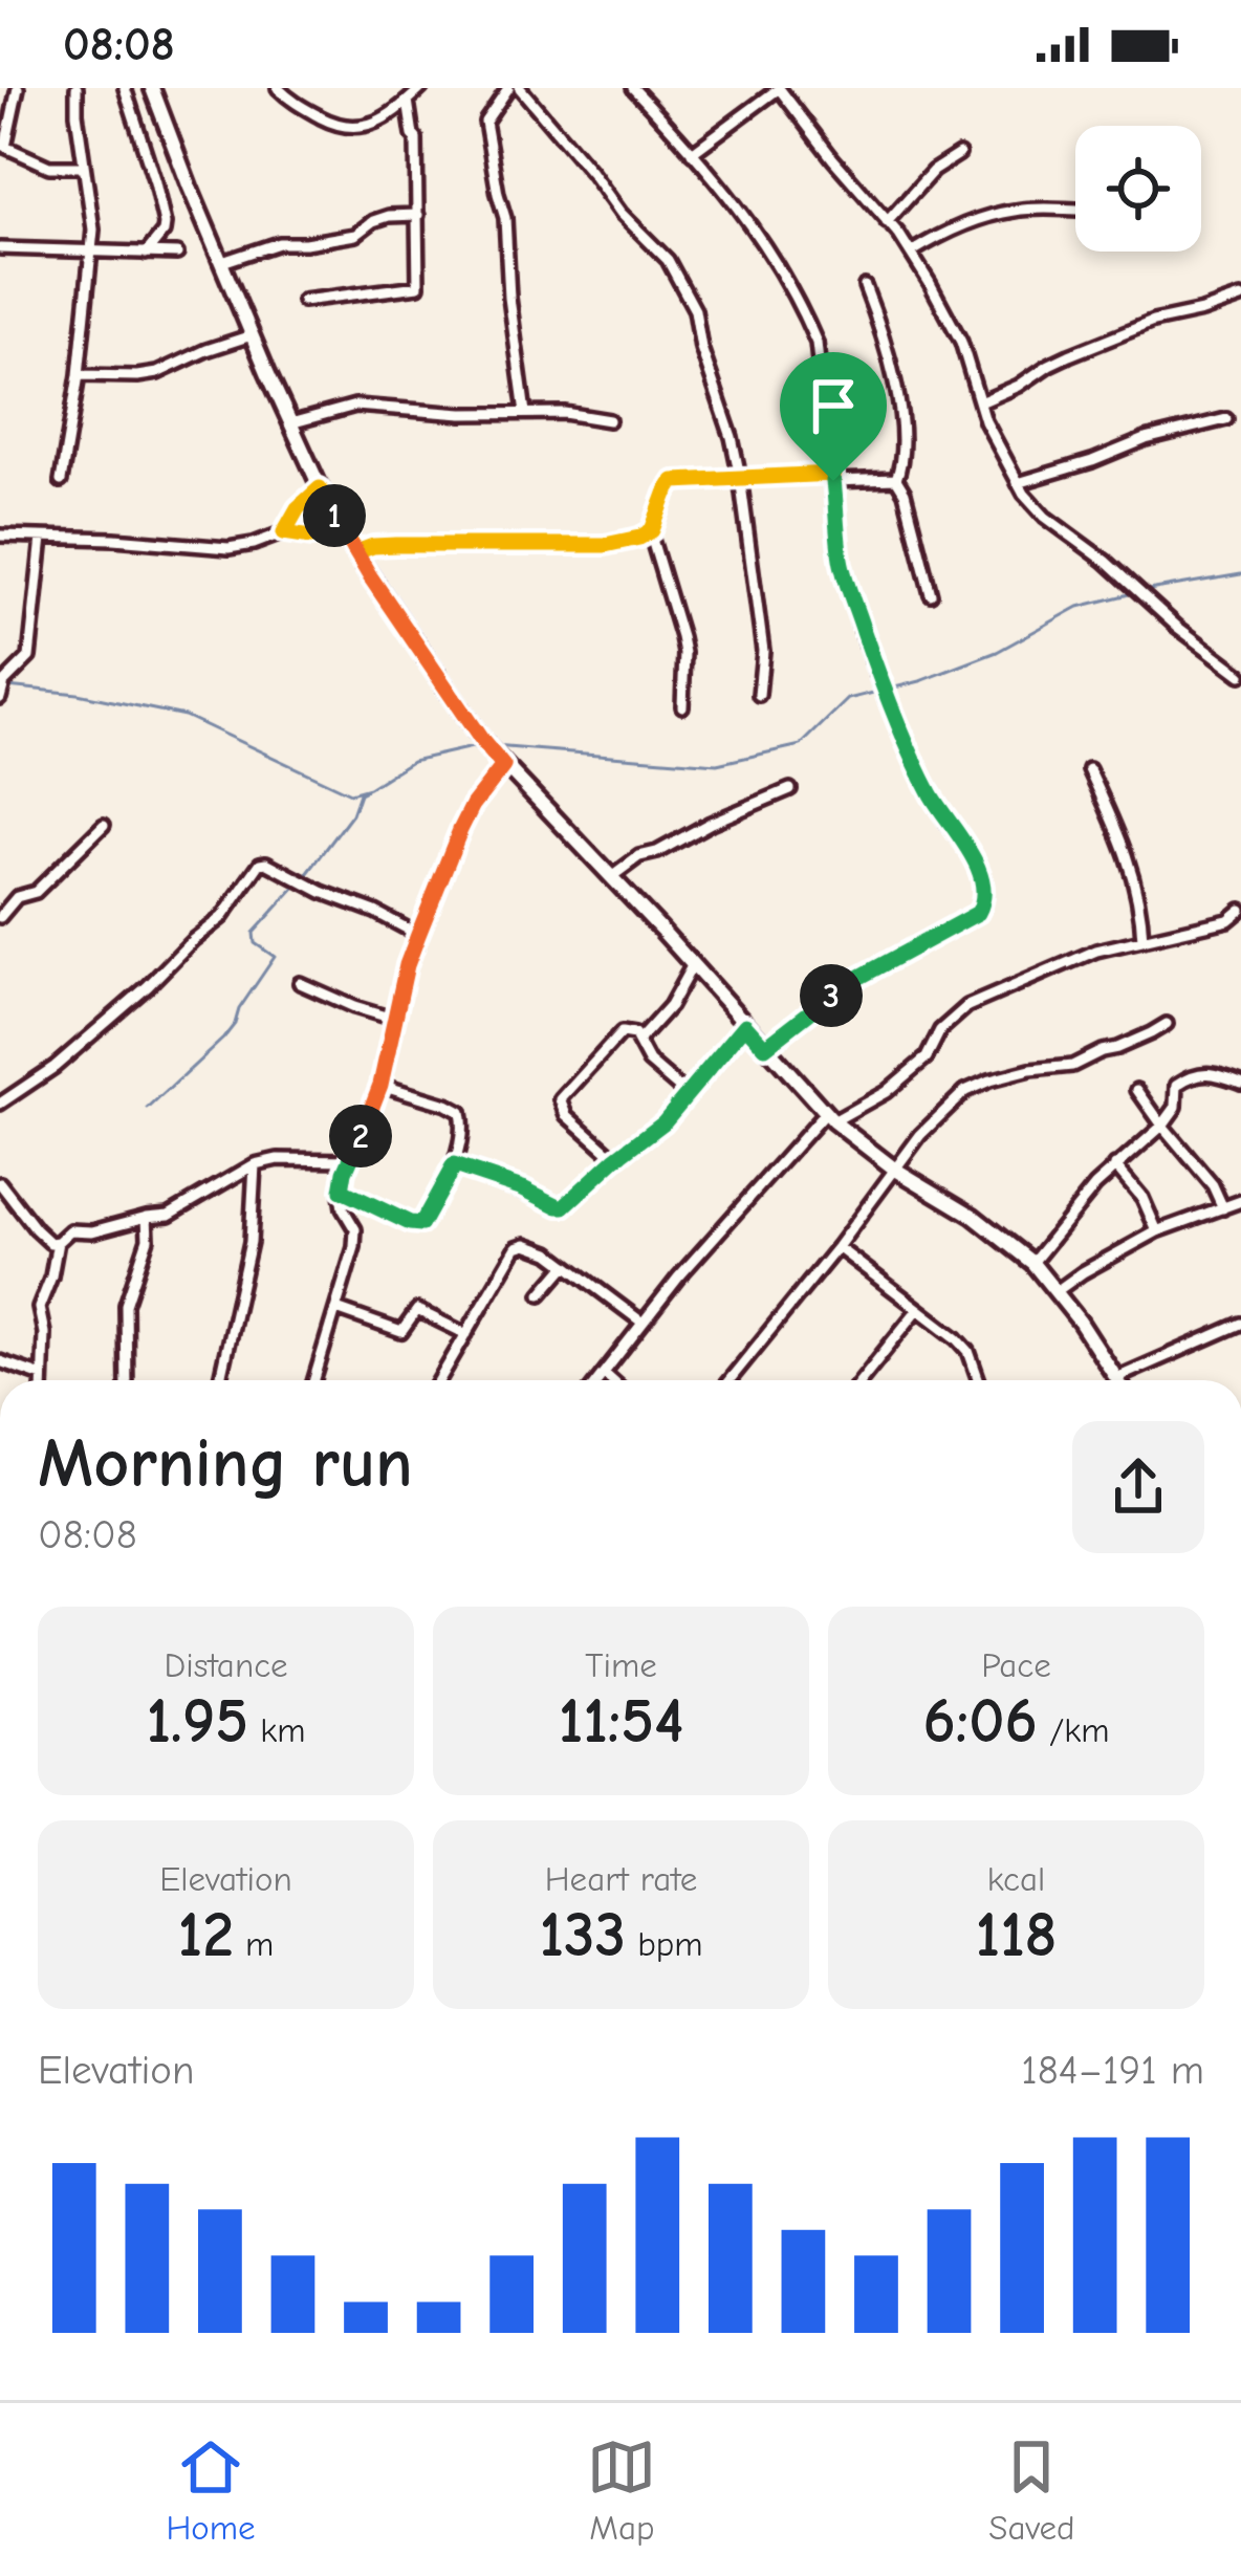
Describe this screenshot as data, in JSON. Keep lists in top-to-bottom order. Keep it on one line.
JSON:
{"page":{"status":"08:08","pins":["1","3","2"],"heading":["Morning run","08:08"],"stats":[["Distance","1.95 km"],["Time","11:54"],["Pace","6:06 /km"],["Elevation","12 m"],["Heart rate","133 bpm"],["kcal","118"]],"chart":["Elevation","184–191 m"],"tabs":["Home","Map","Saved"]}}
